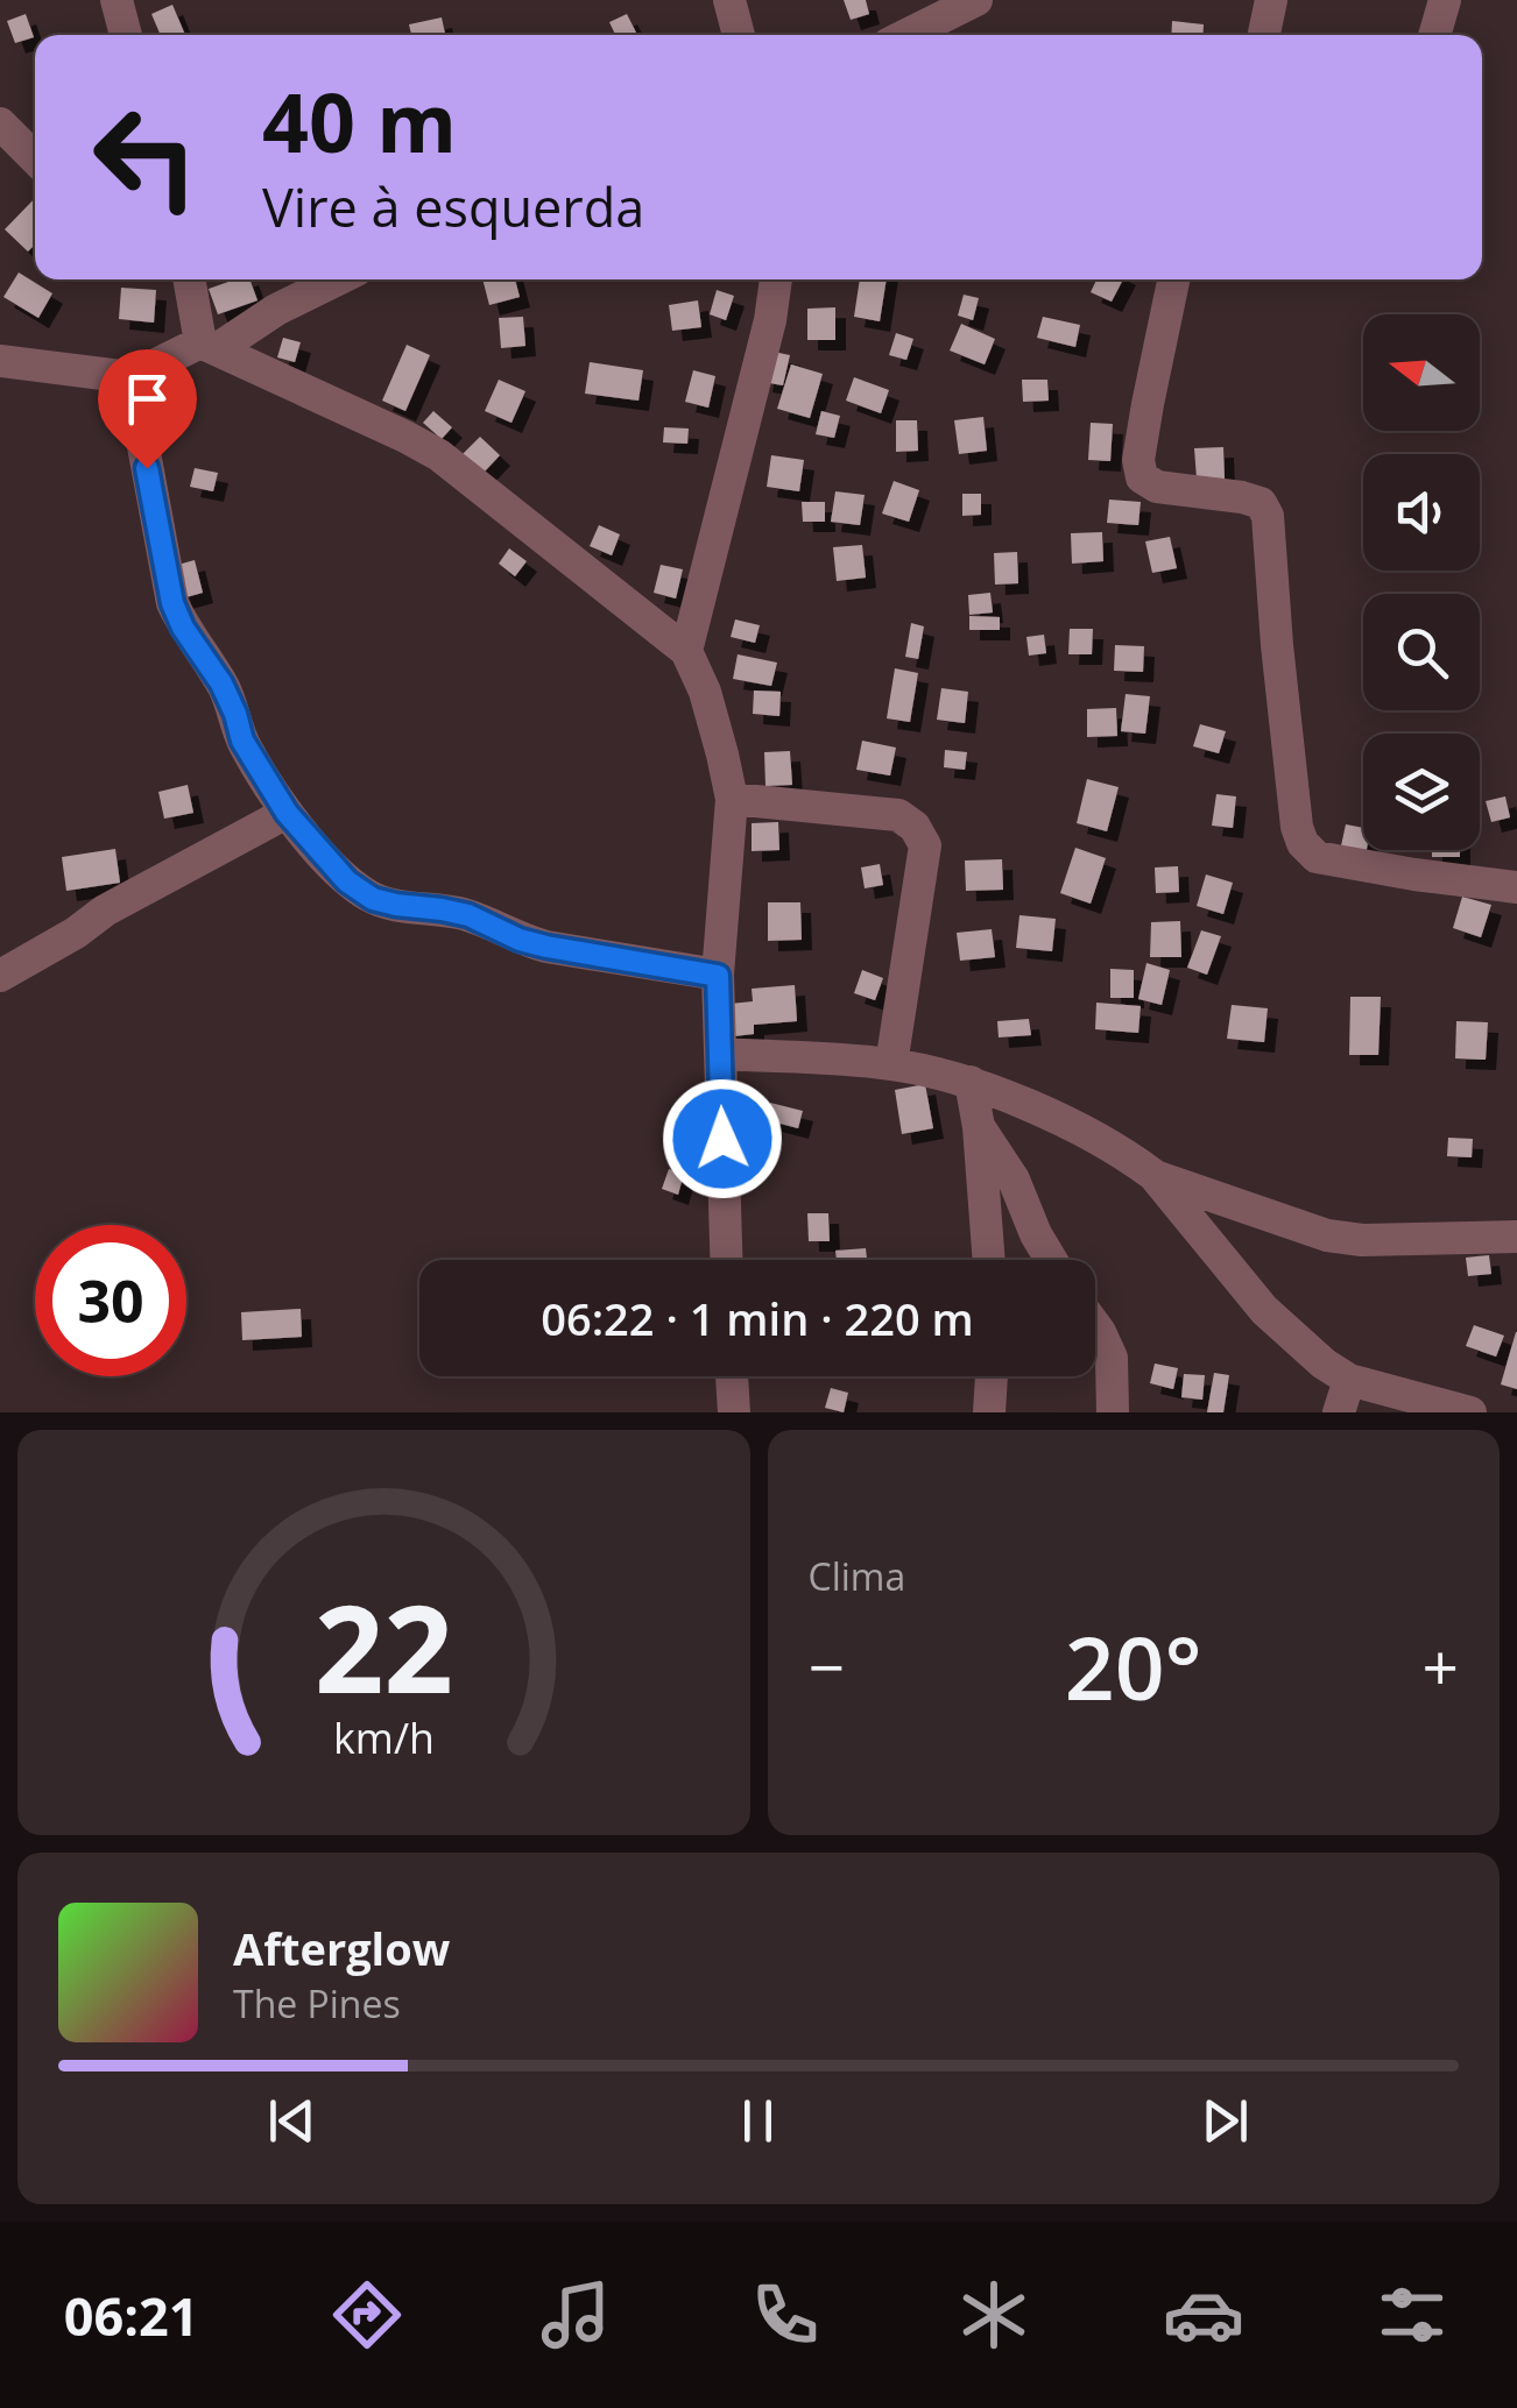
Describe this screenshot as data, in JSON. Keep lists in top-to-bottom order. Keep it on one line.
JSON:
{"north":"left","page":{"turn":["40 m","Vire à esquerda"],"limit":"30","trip":"06:22 · 1 min · 220 m","tile":"Clima","heat":["−","20°","+"],"song":["Afterglow","The Pines"],"tabs":"06:21","gauge":["22","km/h"]}}
